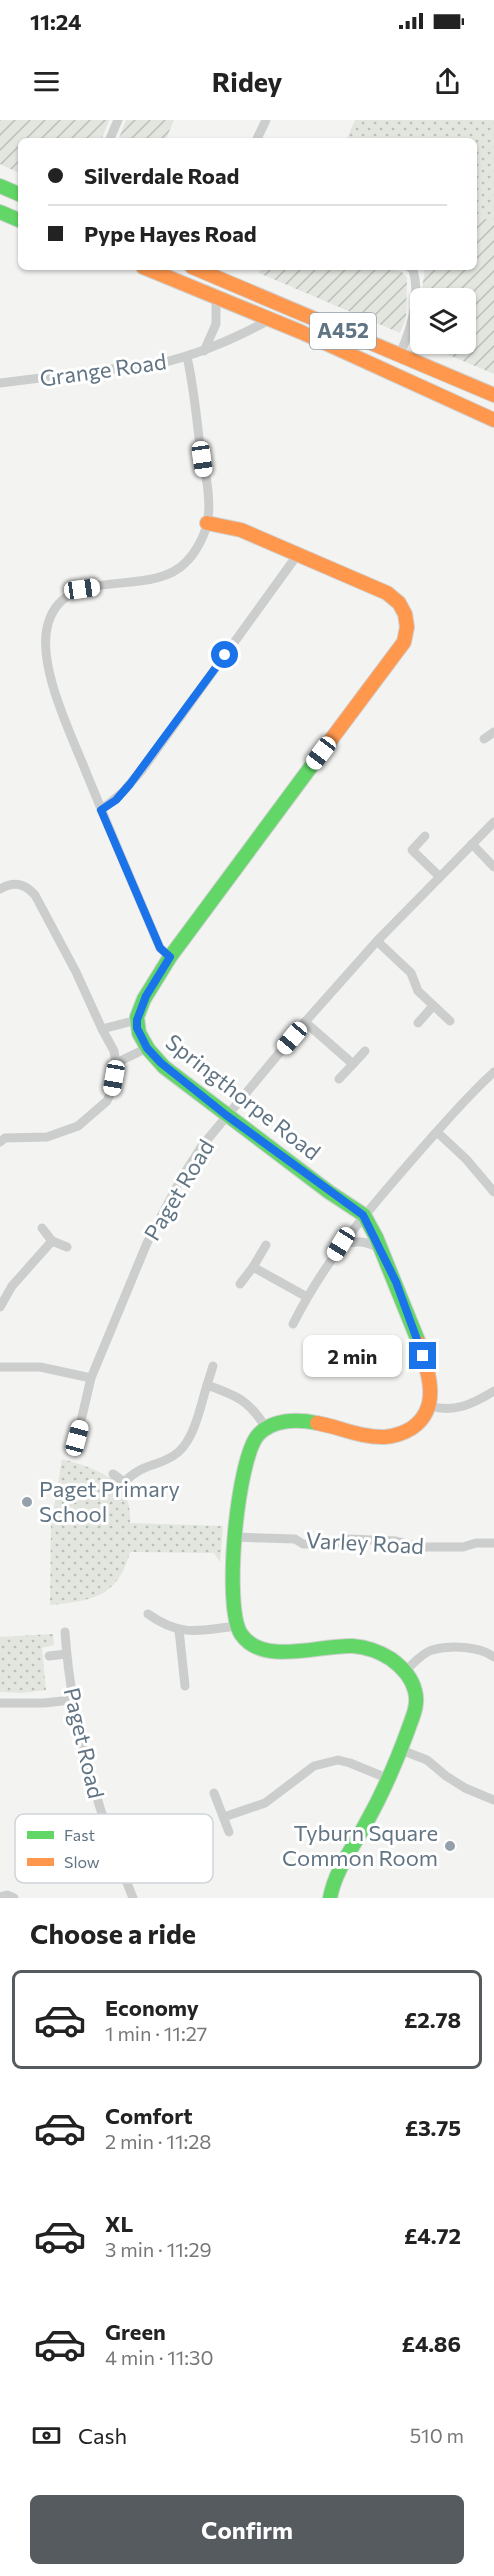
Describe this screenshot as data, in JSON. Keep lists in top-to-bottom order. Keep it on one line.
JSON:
{"streets":{"main road":["A452","Springthorpe Road"],"street":["Grange Road","Paget Road","Varley Road"]},"crossings":[["A452","Grange Road"],["Springthorpe Road","Paget Road"]],"places":["Paget Primary School","Tyburn Square Common Room"],"legend":["Fast","Slow"],"page":{"status":"11:24","header":"Ridey","banner":["Silverdale Road","Pype Hayes Road"],"bubble":"2 min","heading":"Choose a ride","list":[{"name":"Economy","note":"1 min · 11:27","value":"£2.78"},{"name":"Comfort","note":"2 min · 11:28","value":"£3.75"},{"name":"XL","note":"3 min · 11:29","value":"£4.72"},{"name":"Green","note":"4 min · 11:30","value":"£4.86"}],"pay":["Cash","510 m"],"buttons":"Confirm"}}
